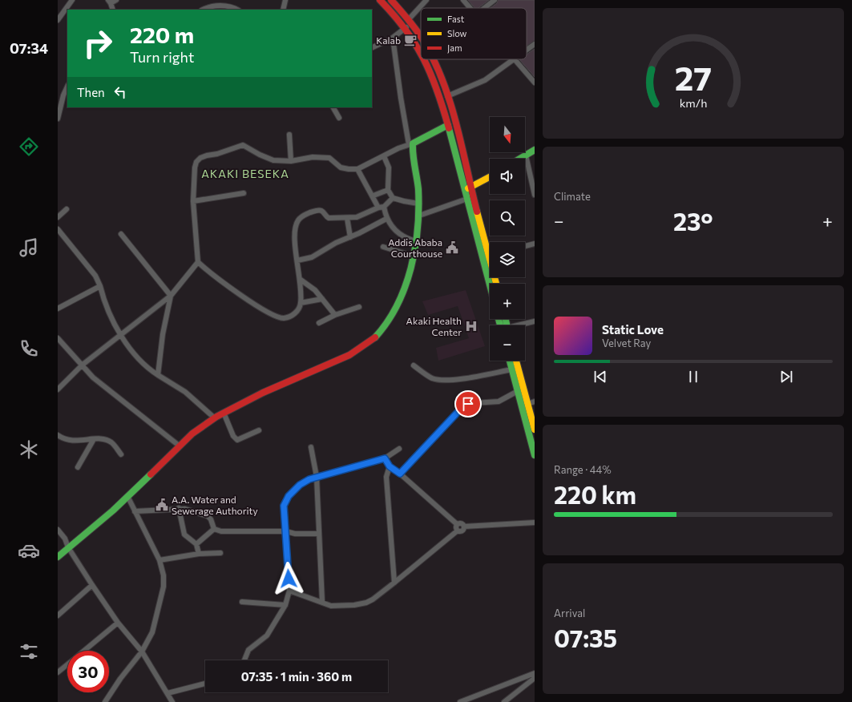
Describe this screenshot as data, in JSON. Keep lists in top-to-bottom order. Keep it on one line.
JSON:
{"districts":["AKAKI BESEKA"],"places":{"cafe":["Kalab"],"public building":["Addis Ababa Courthouse","A.A. Water and Sewerage Authority"],"hospital":["Akaki Health Center"]},"legend":["Fast","Slow","Jam"],"north":"bottom","page":{"tabs":"07:34","turn":["220 m","Turn right"],"then":"Then","map_buttons":["+","−"],"tile":["Climate",["Range · 44%","220 km"],["Arrival","07:35"]],"heat":["−","23°","+"],"song":["Static Love","Velvet Ray"],"limit":"30","trip":"07:35 · 1 min · 360 m","gauge":["27","km/h"]}}
